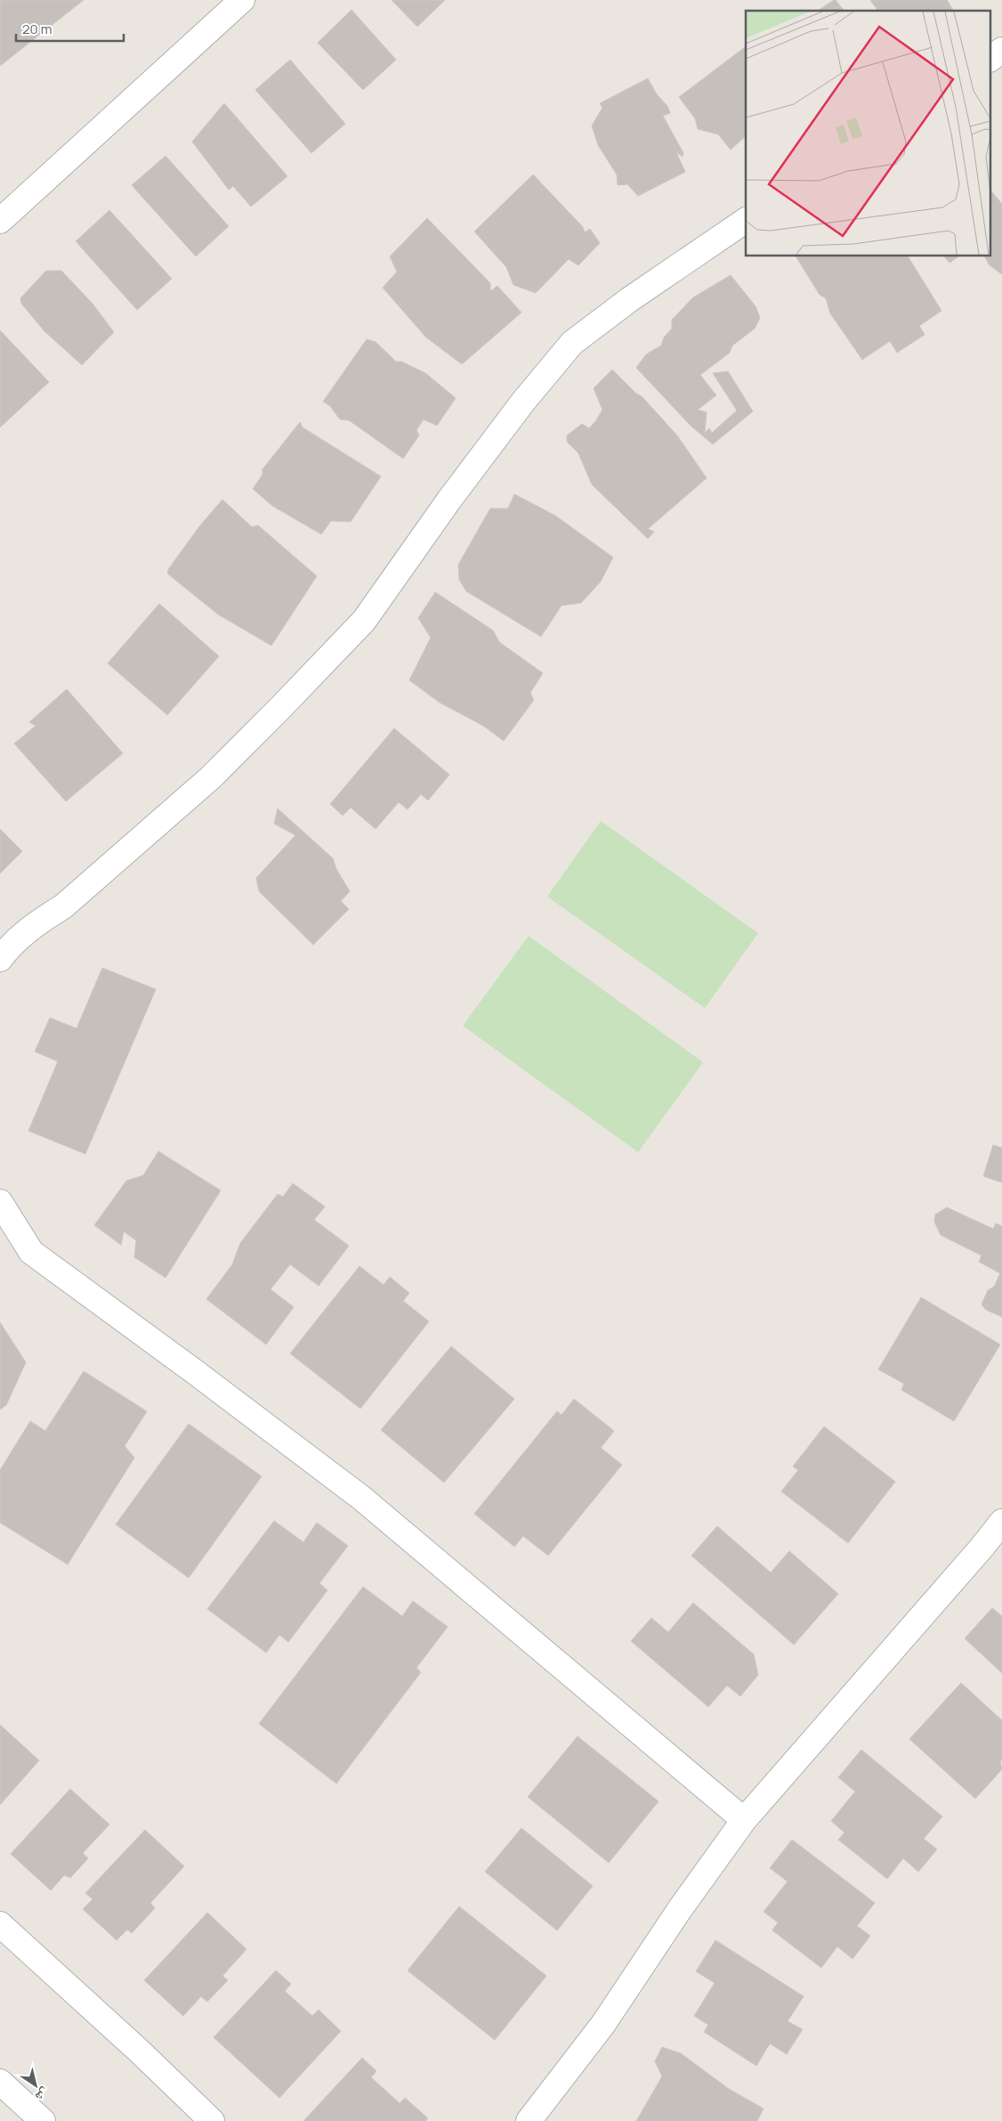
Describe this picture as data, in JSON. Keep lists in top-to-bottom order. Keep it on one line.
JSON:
{"scale_bar":"20 m","north":"bottom right"}
